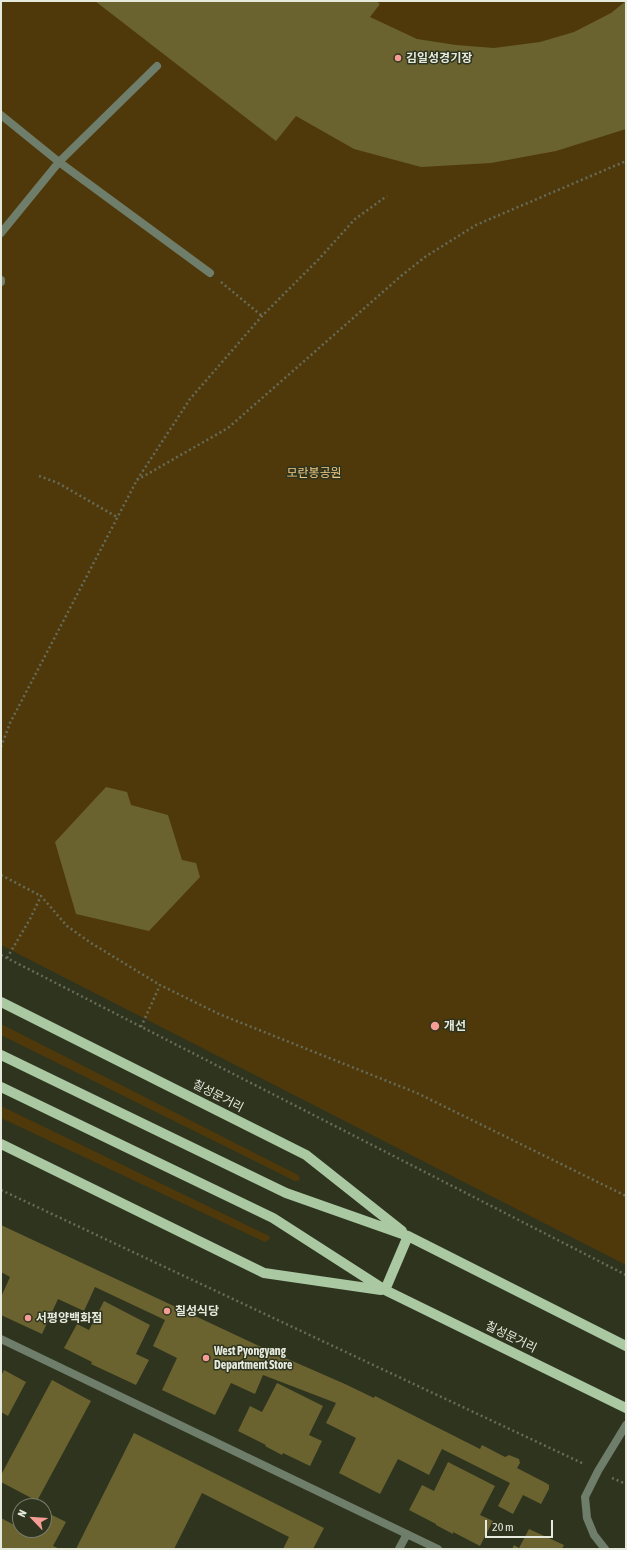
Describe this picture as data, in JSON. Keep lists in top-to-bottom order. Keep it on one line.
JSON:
{"streets":{"main road":["칠성문거리"]},"parks":["모란봉공원"],"places":["김일성경기장","개선","칠성식당","서평양백화점","West Pyongyang Department Store"],"scale_bar":"20 m","north":"top left"}
